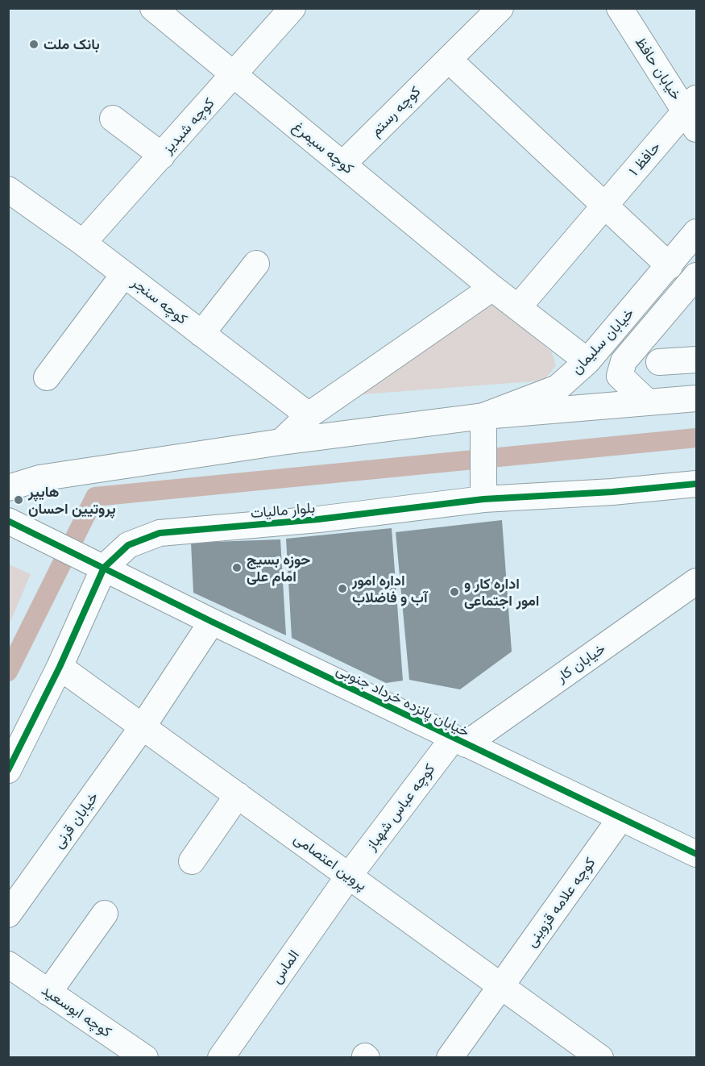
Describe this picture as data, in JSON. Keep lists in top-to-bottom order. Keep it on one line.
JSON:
{"streets":{"street":["خیابان حافظ","کوچه رستم","کوچه شبدیز","کوچه سیمرغ","حافظ ۱","کوچه سنجر","خیابان سلیمان","بلوار مالیات","خیابان کار","خیابان پانزده خرداد جنوبی","کوچه عباس شهباز","خیابان قرنی","پروین اعتصامی","کوچه علامه قزوینی","الماس","کوچه ابوسعید"]},"crossings":[["خیابان حافظ","حافظ ۱"],["کوچه رستم","کوچه سیمرغ"],["کوچه شبدیز","کوچه سیمرغ"],["کوچه شبدیز","کوچه سنجر"],["کوچه سیمرغ","حافظ ۱"],["کوچه سیمرغ","خیابان سلیمان"],["بلوار مالیات","خیابان پانزده خرداد جنوبی"],["بلوار مالیات","پروین اعتصامی"],["خیابان کار","خیابان پانزده خرداد جنوبی"],["خیابان کار","کوچه عباس شهباز"],["خیابان پانزده خرداد جنوبی","کوچه عباس شهباز"],["خیابان پانزده خرداد جنوبی","خیابان قرنی"],["خیابان پانزده خرداد جنوبی","کوچه علامه قزوینی"],["کوچه عباس شهباز","پروین اعتصامی"],["کوچه عباس شهباز","الماس"],["خیابان قرنی","پروین اعتصامی"],["پروین اعتصامی","کوچه علامه قزوینی"],["پروین اعتصامی","الماس"]],"places":["بانک ملت","هایپر پروتیین احسان","حوزه بسیج امام علی","اداره امور آب و فاضلاب","اداره کار و امور اجتماعی"]}
